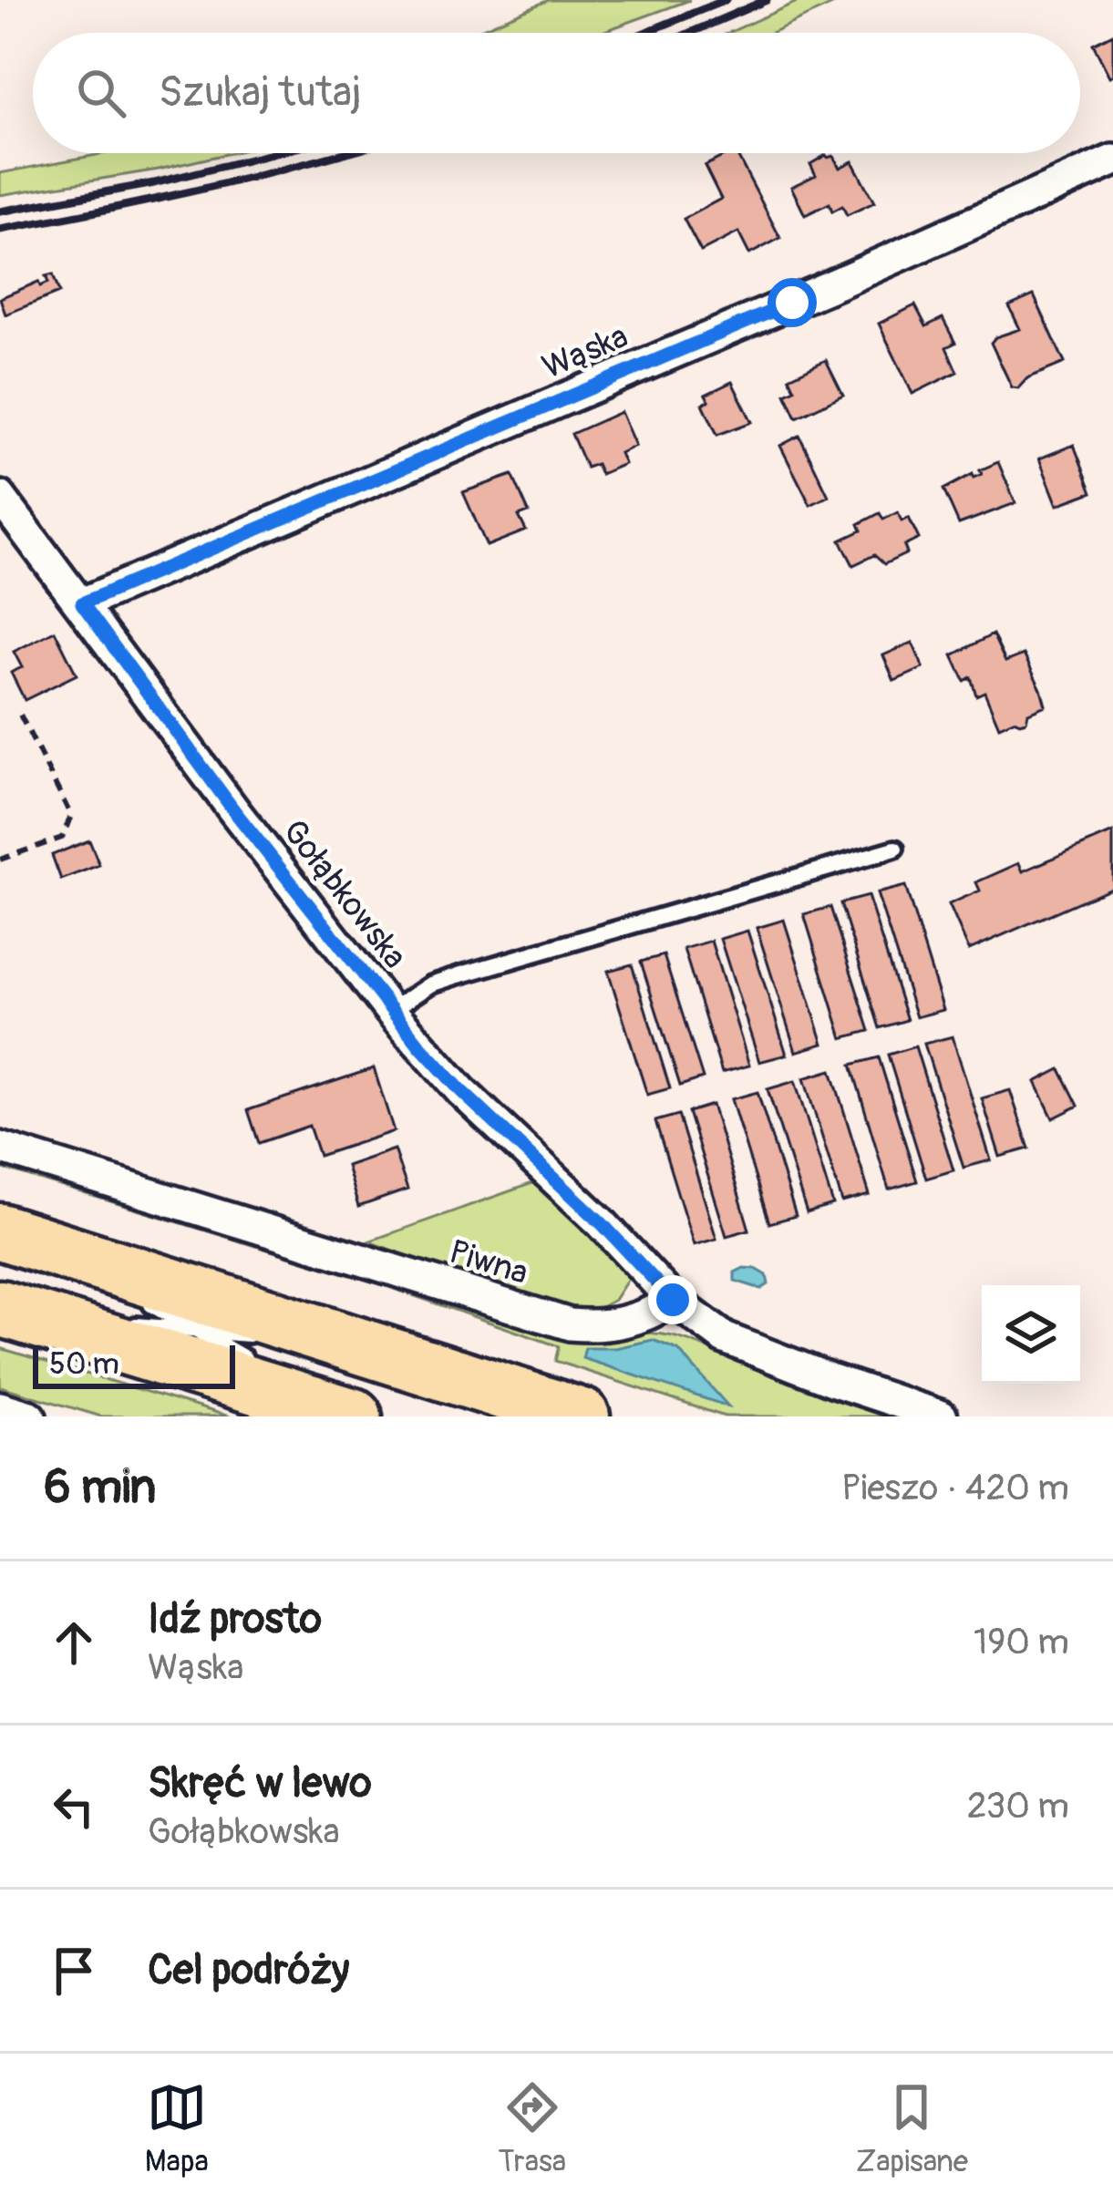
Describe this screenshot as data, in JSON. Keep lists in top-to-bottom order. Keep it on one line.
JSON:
{"streets":{"street":["Wąska","Gołąbkowska","Piwna"]},"crossings":[["Wąska","Gołąbkowska"],["Gołąbkowska","Piwna"]],"scale_bar":"50 m","page":{"search":"Szukaj tutaj","scale":"50 m","heading":["6 min","Pieszo · 420 m"],"list":[["Idź prosto","Wąska","190 m"],["Skręć w lewo","Gołąbkowska","230 m"],"Cel podróży"],"nav":["Mapa","Trasa","Zapisane"]}}
